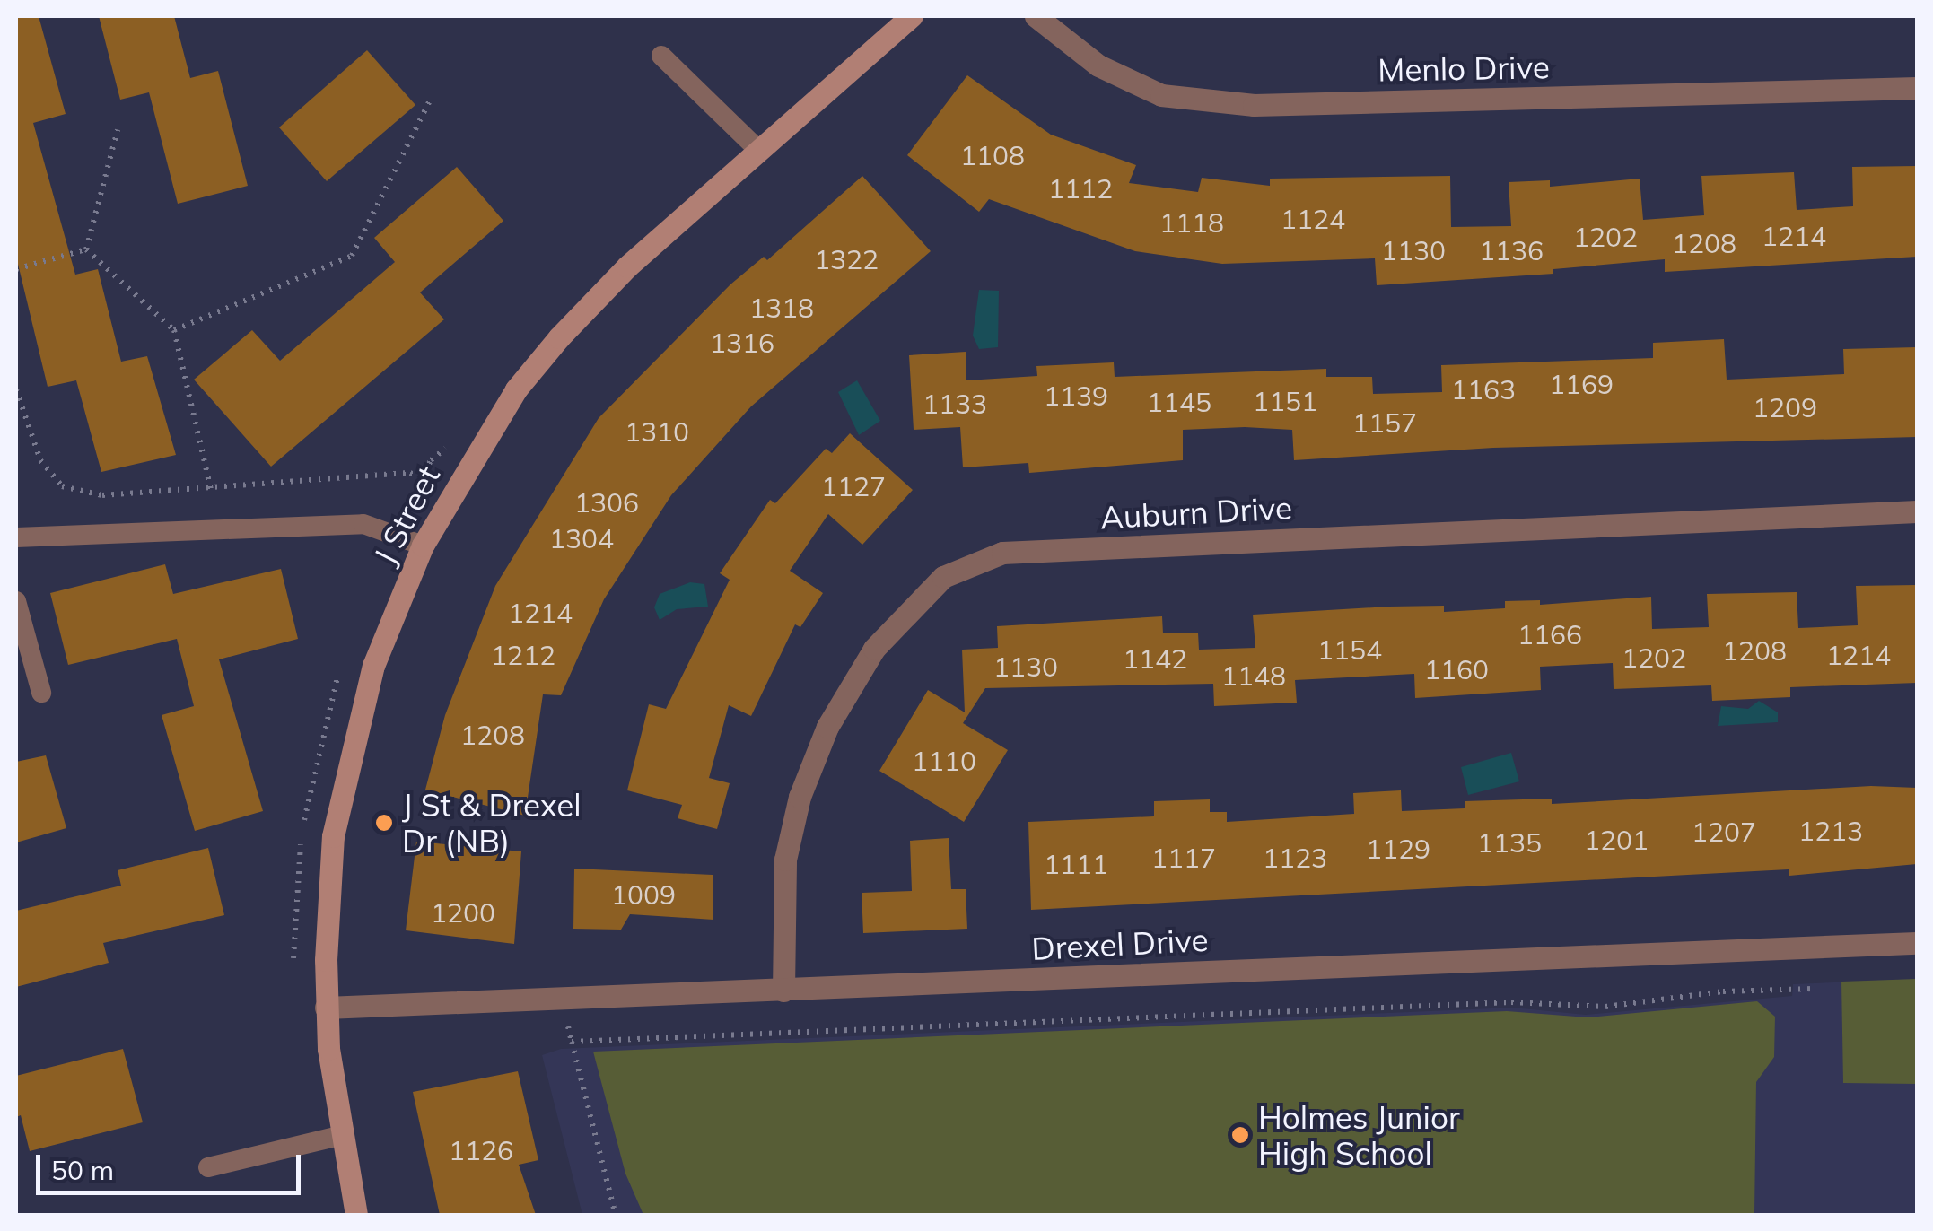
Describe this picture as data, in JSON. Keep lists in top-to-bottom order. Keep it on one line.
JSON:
{"streets":{"street":["Menlo Drive","Auburn Drive","J Street","Drexel Drive"]},"crossings":[["Auburn Drive","Drexel Drive"],["J Street","Drexel Drive"]],"places":["J St & Drexel Dr (NB)","Holmes Junior High School"],"house_numbers":["1108","1112","1124","1118","1214","1202","1208","1130","1136","1322","1318","1316","1169","1163","1139","1151","1145","1133","1209","1157","1310","1127","1306","1304","1214","1166","1154","1208","1212","1214","1202","1142","1130","1160","1148","1208","1110","1213","1207","1201","1135","1129","1117","1123","1111","1009","1200","1126"],"scale_bar":"50 m"}
